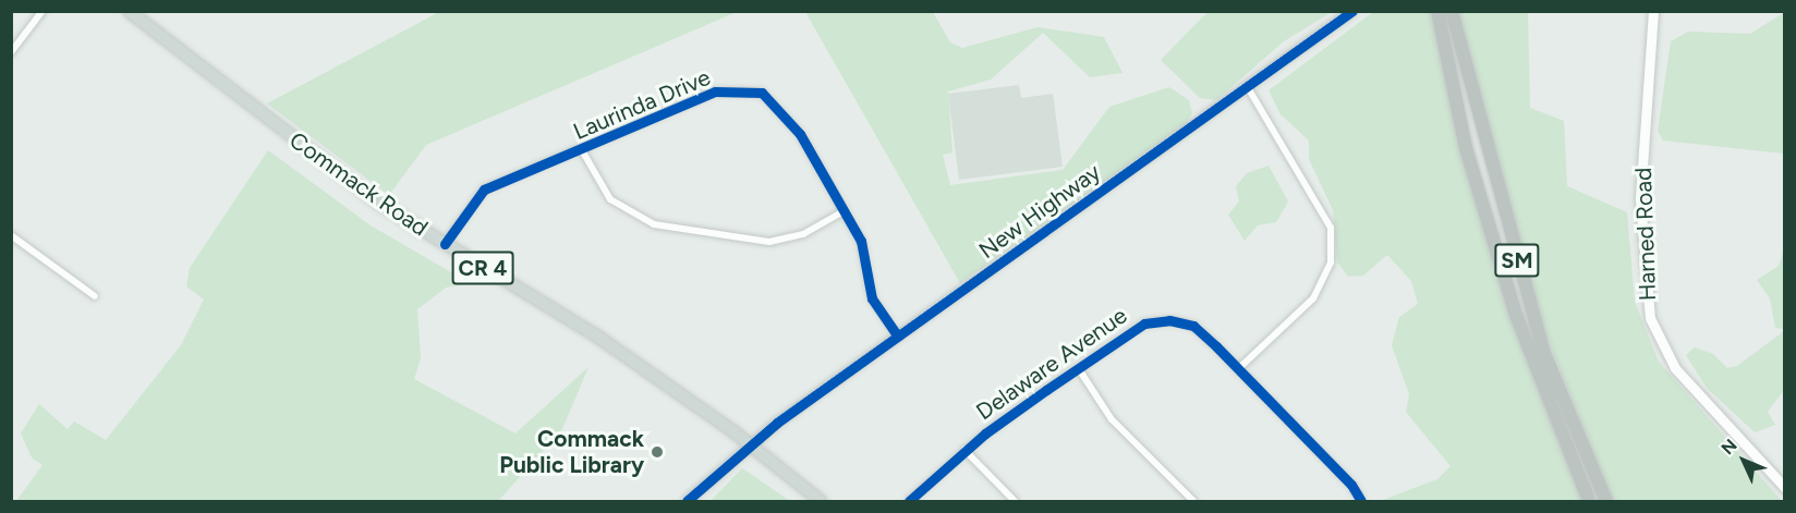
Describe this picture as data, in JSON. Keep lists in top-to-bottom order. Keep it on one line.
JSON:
{"streets":{"highway":["SM"],"main road":["Commack Road","Harned Road","CR 4"],"street":["Laurinda Drive","New Highway","Delaware Avenue"]},"crossings":[["Laurinda Drive","Commack Road"],["Laurinda Drive","New Highway"],["Commack Road","New Highway"]],"places":["Commack Public Library"],"north":"top left"}
